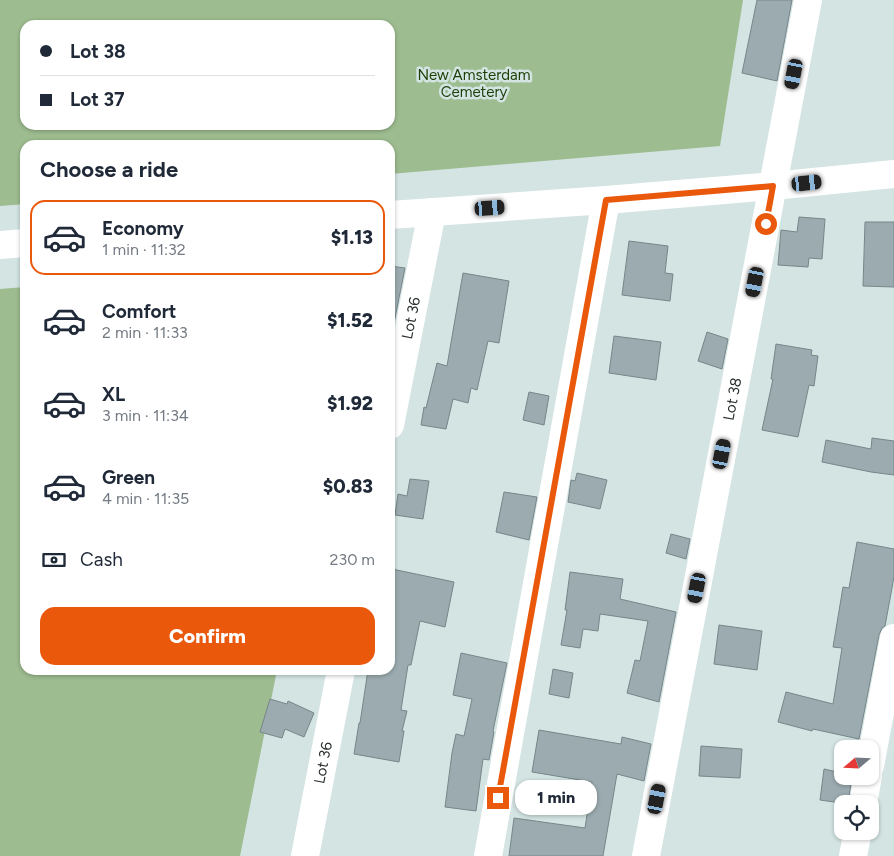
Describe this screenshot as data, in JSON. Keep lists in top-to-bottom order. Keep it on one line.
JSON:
{"streets":{"street":["Lot 36","Lot 38"]},"parks":["New Amsterdam Cemetery"],"north":"left","page":{"banner":["Lot 38","Lot 37"],"heading":"Choose a ride","list":[{"name":"Economy","note":"1 min · 11:32","value":"$1.13"},{"name":"Comfort","note":"2 min · 11:33","value":"$1.52"},{"name":"XL","note":"3 min · 11:34","value":"$1.92"},{"name":"Green","note":"4 min · 11:35","value":"$0.83"}],"pay":["Cash","230 m"],"buttons":"Confirm","bubble":"1 min"}}
